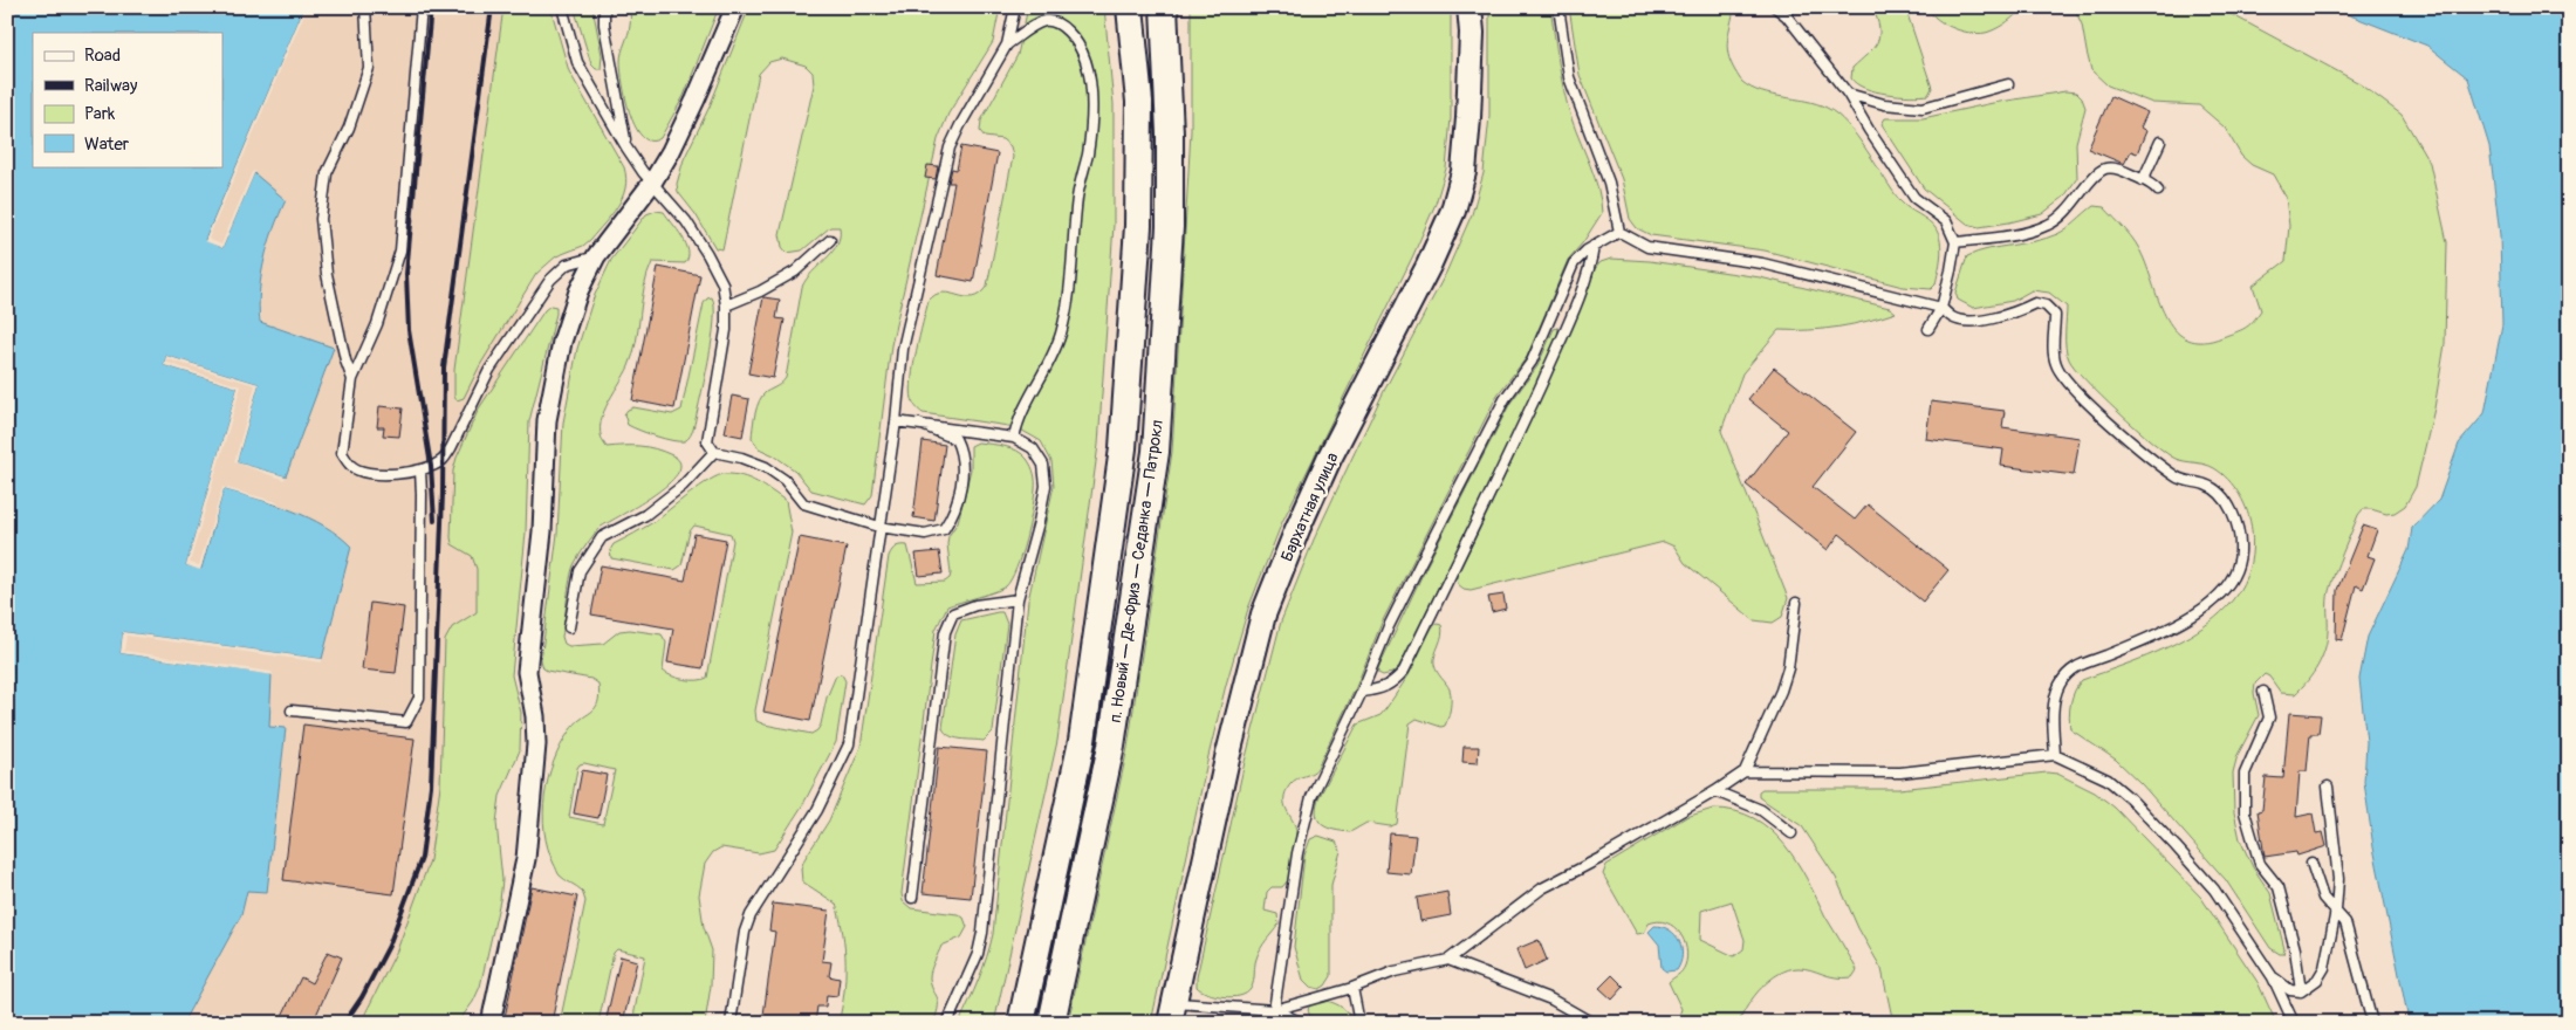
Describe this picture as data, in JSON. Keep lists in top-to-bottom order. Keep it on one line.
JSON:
{"streets":{"main road":["Бархатная улица","п. Новый — Де-Фриз — Седанка — Патрокл"]},"legend":["Road","Railway","Park","Water"]}
